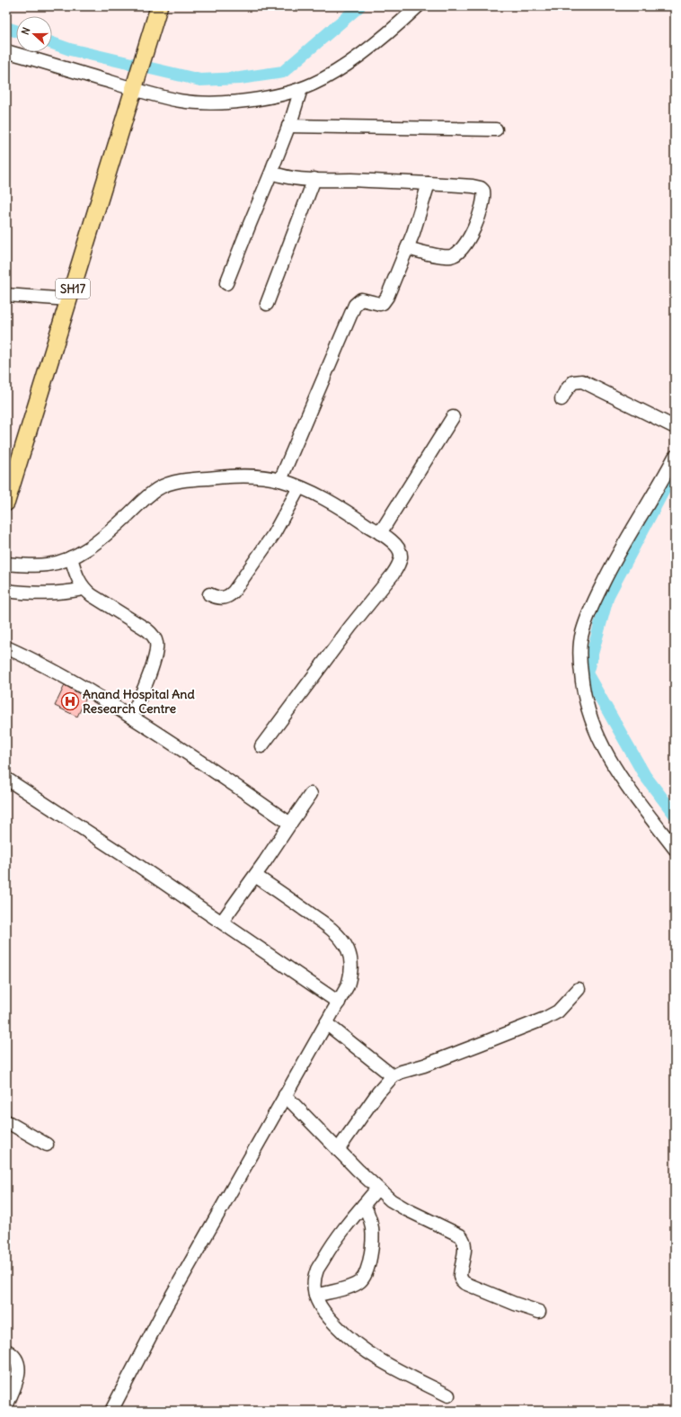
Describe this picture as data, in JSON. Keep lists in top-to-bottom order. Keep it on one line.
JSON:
{"streets":{"main road":["SH17"]},"places":{"hospital":["Anand Hospital And Research Centre"]},"north":"left"}
